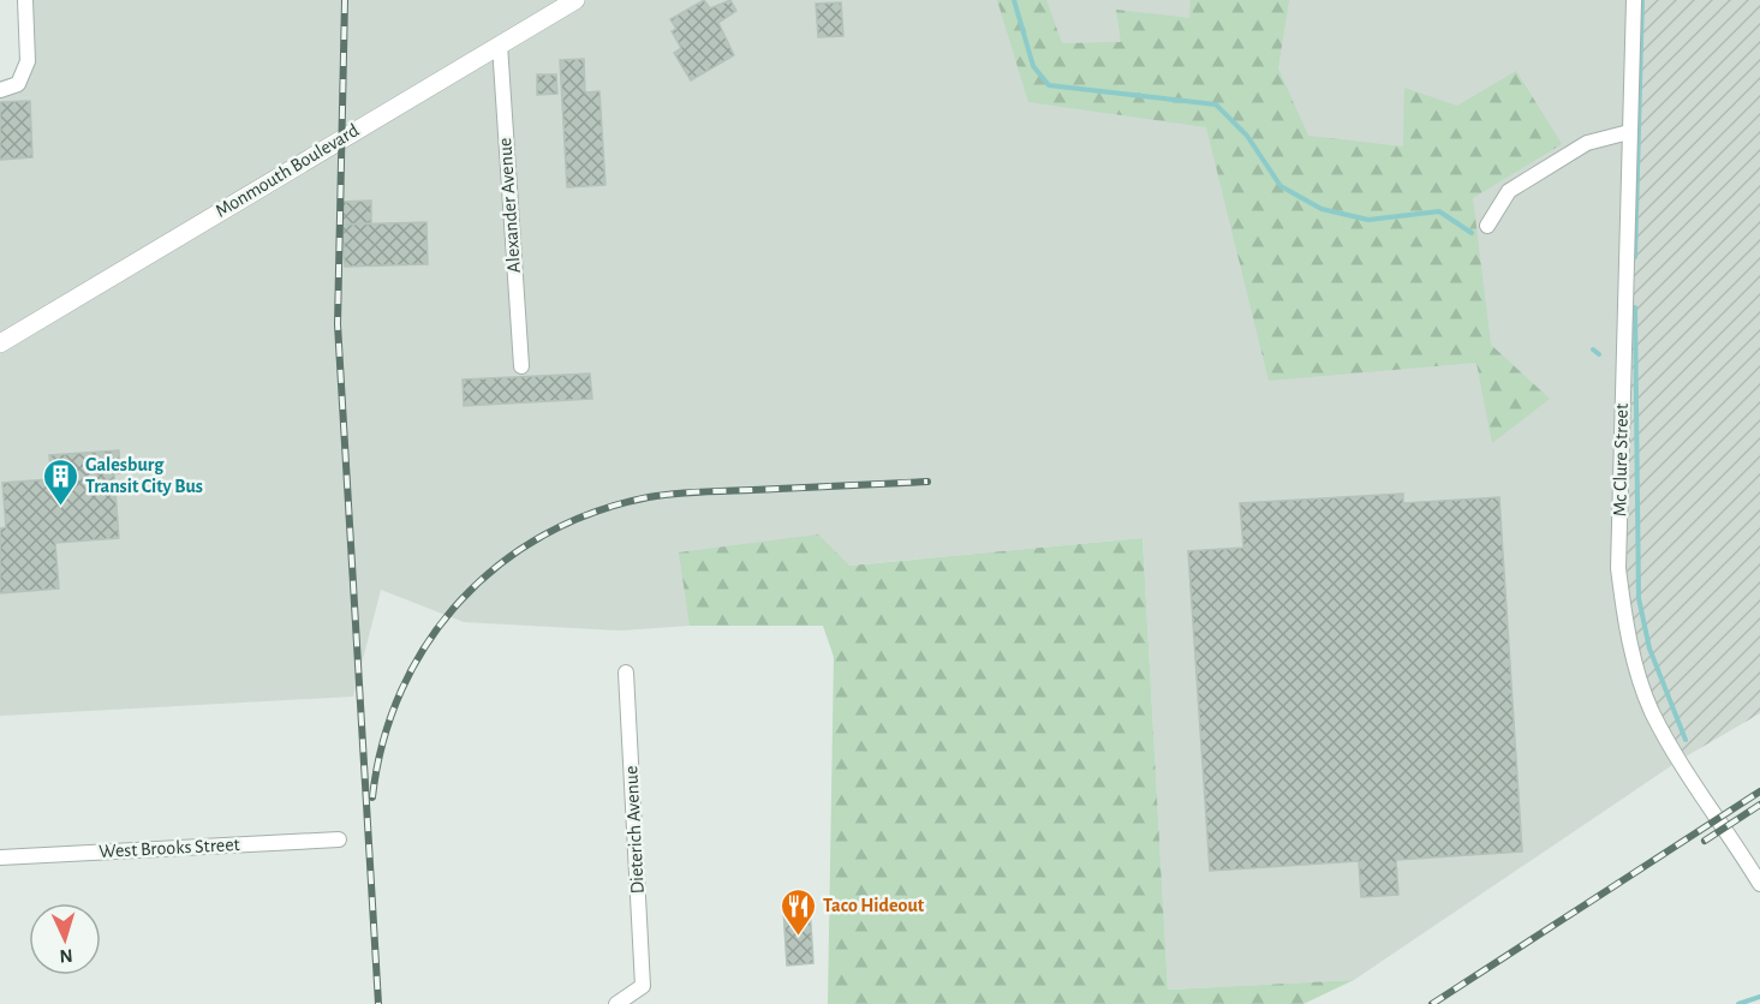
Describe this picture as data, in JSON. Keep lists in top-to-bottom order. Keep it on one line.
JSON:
{"streets":{"street":["Monmouth Boulevard","Alexander Avenue","Mc Clure Street","Dieterich Avenue","West Brooks Street"]},"crossings":[["Monmouth Boulevard","Alexander Avenue"]],"places":{"building":["Galesburg Transit City Bus"],"restaurant":["Taco Hideout"]},"north":"bottom"}
